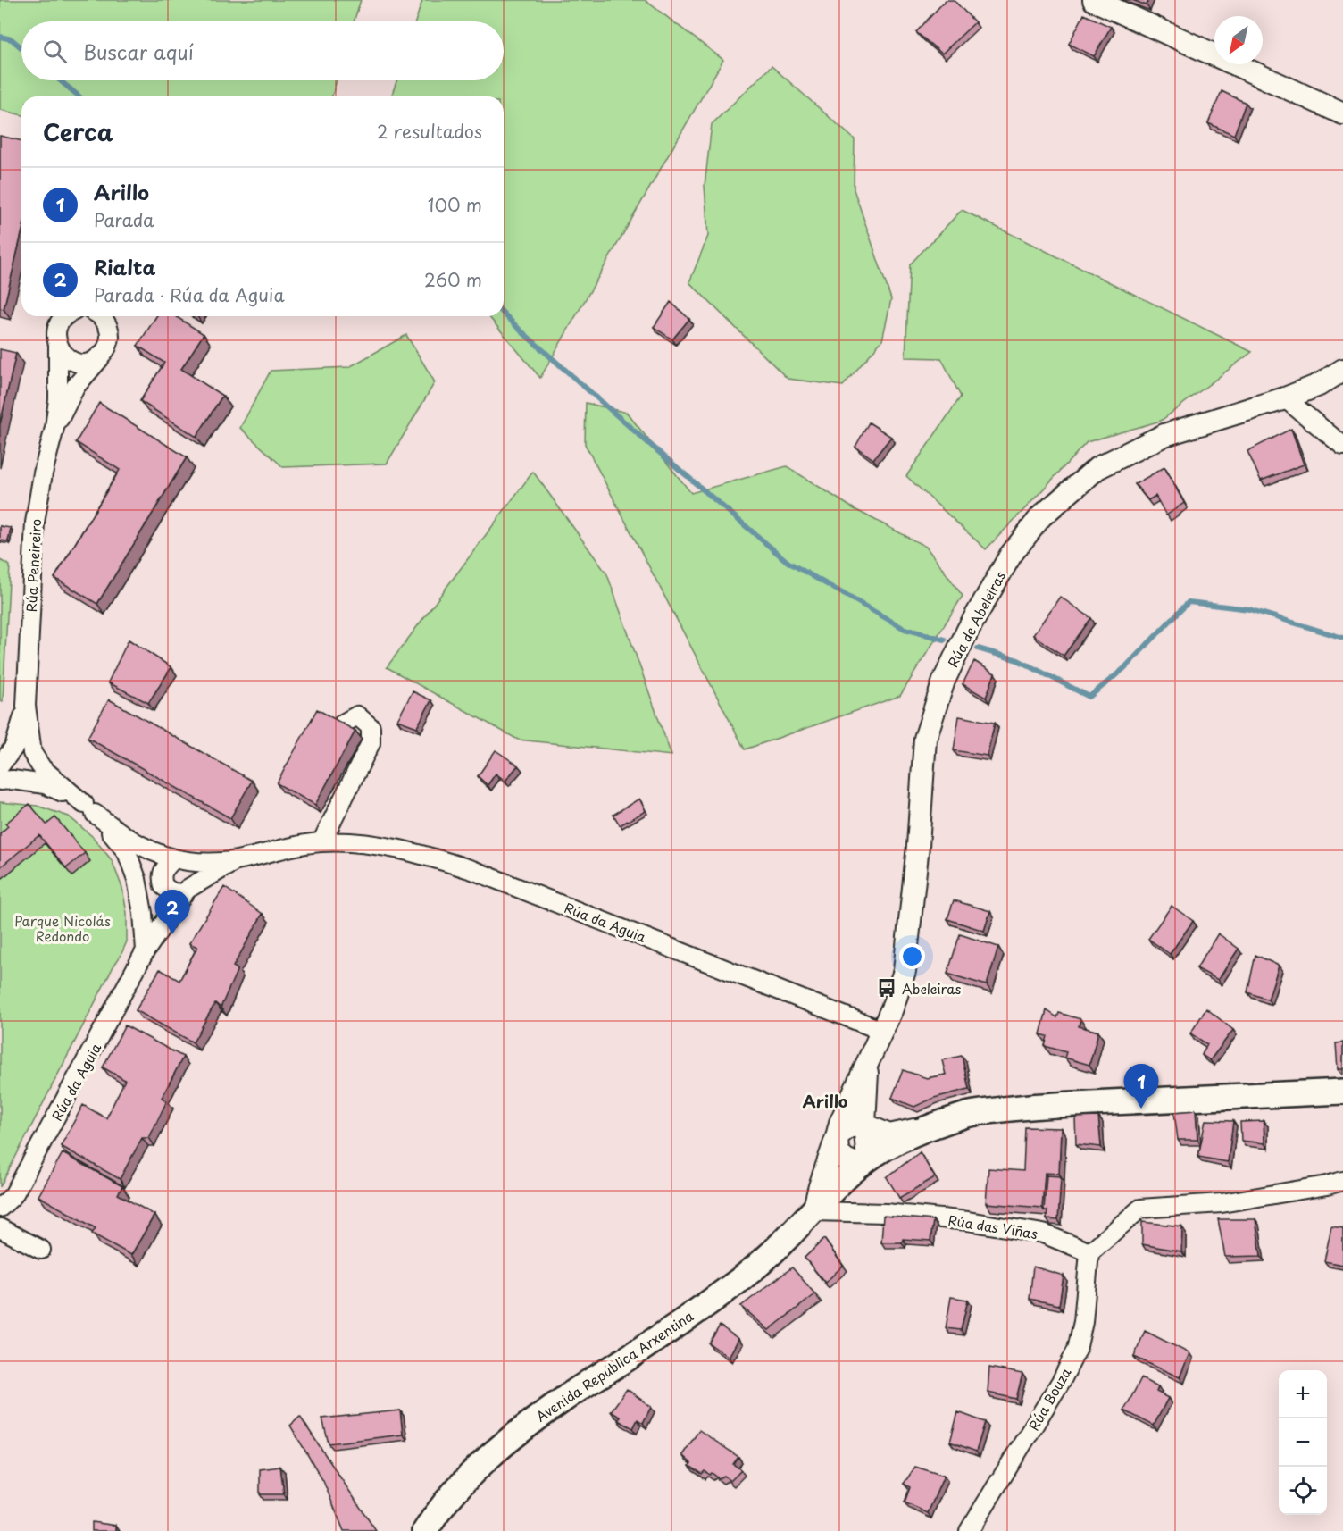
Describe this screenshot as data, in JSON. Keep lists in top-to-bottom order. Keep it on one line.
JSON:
{"streets":{"main road":["Avenida República Arxentina"],"street":["Rúa Peneireiro","Rúa de Abeleiras","Rúa da Aguia","Rúa das Viñas","Rúa Bouza"]},"crossings":[["Rúa Peneireiro","Rúa da Aguia"],["Rúa de Abeleiras","Rúa da Aguia"],["Rúa de Abeleiras","Avenida República Arxentina"],["Rúa das Viñas","Avenida República Arxentina"],["Rúa das Viñas","Rúa Bouza"]],"districts":["Arillo"],"parks":["Parque Nicolás Redondo"],"places":{"bus stop":["Abeleiras"]},"north":"bottom left","page":{"search":"Buscar aquí","heading":["Cerca","2 resultados"],"list":[{"mark":"1","name":"Arillo","note":"Parada","value":"100 m"},{"mark":"2","name":"Rialta","note":"Parada · Rúa da Aguia","value":"260 m"}],"pins":["2","1"],"map_buttons":["+","−"]}}
